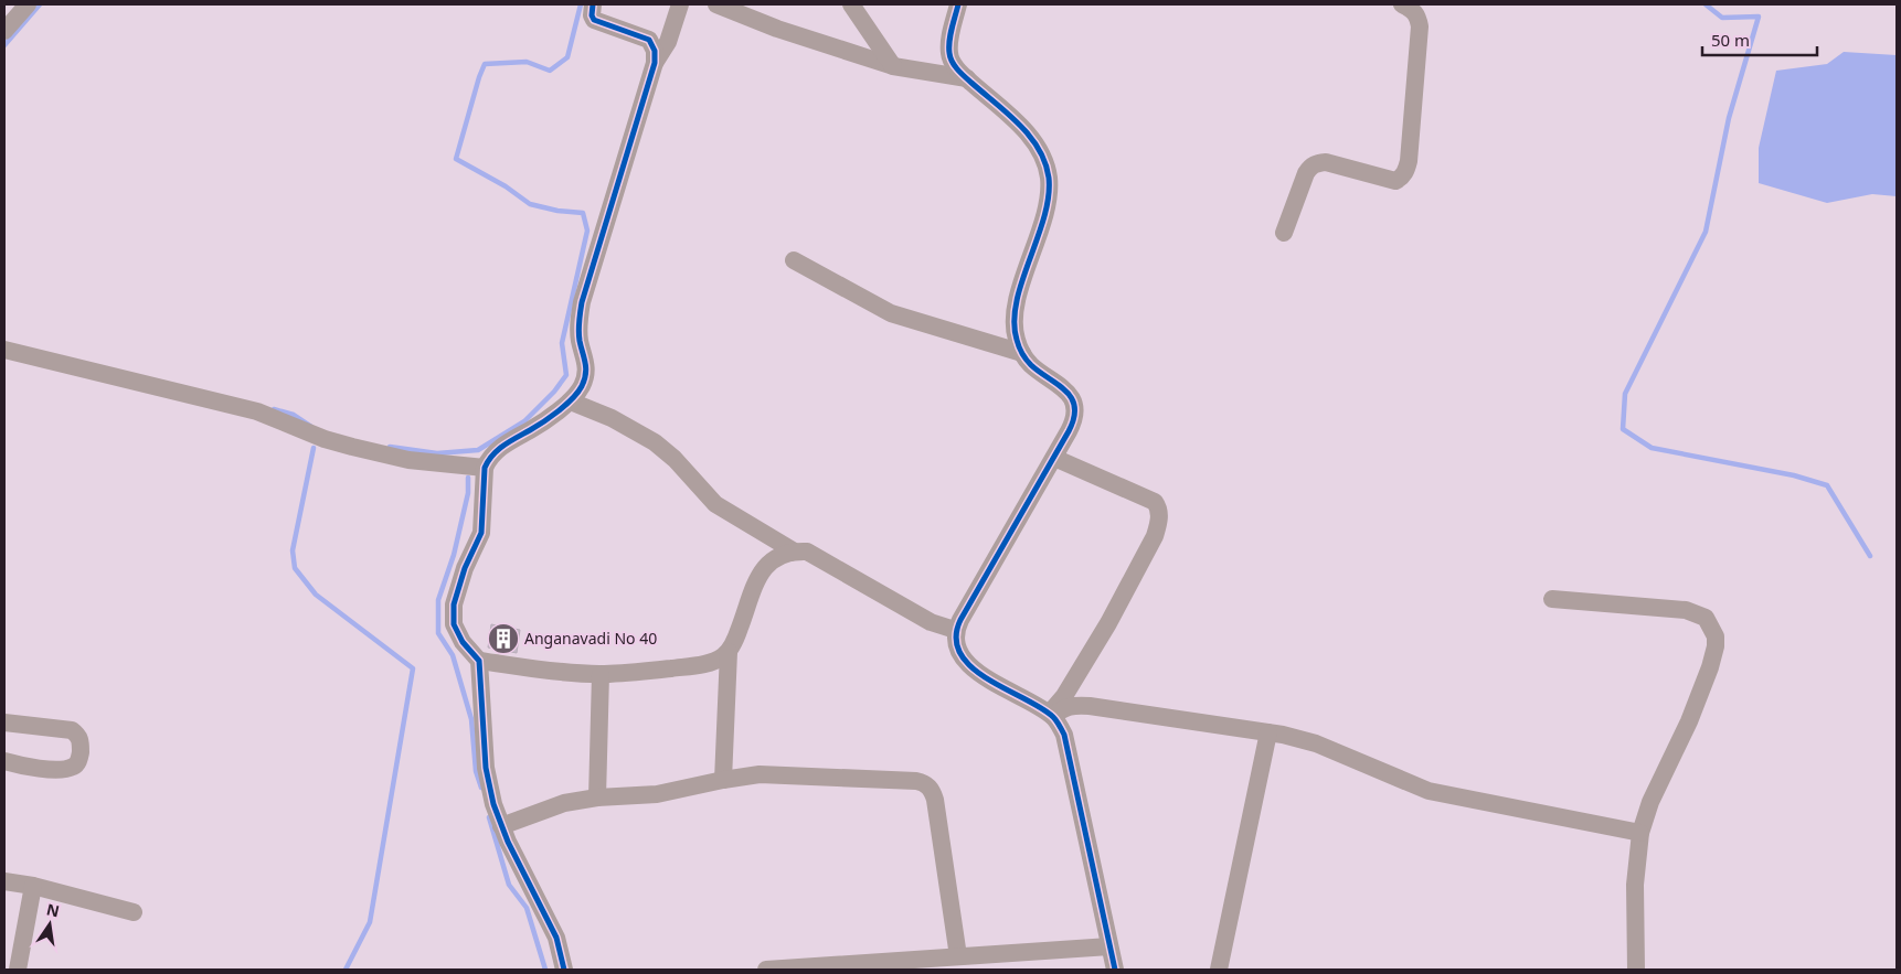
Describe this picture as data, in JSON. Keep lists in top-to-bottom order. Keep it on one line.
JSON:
{"places":{"building":["Anganavadi No 40"]},"scale_bar":"50 m","north":"top"}
